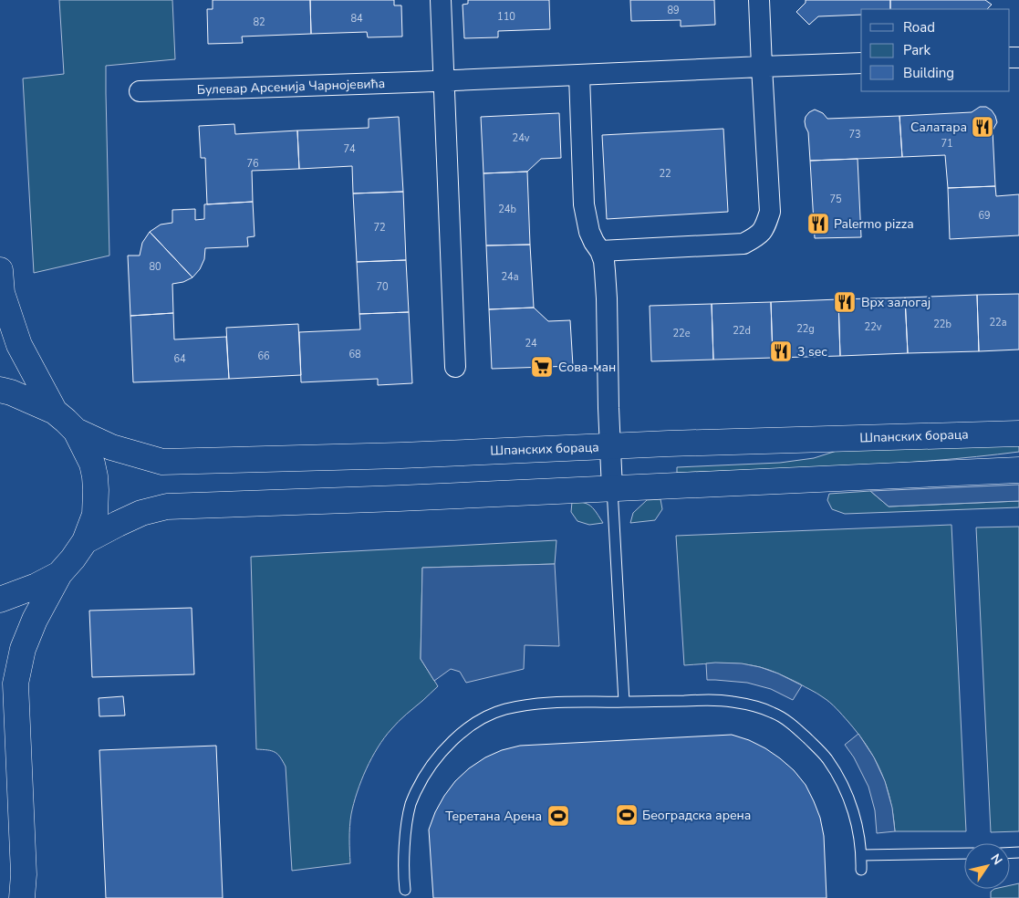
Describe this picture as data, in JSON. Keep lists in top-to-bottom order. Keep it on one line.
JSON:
{"streets":{"street":["Булевар Арсенија Чарнојевића","Шпанских бораца"]},"places":{"restaurant":["Салатара","Palermo pizza","Врх залогај","3 sec"],"supermarket":["Сова-ман"],"sports":["Београдска арена","Теретана Арена"]},"house_numbers":["89","110","84","82","73","24v","71","74","76","22","75","24b","69","72","80","24a","70","22a","22b","22v","22g","22d","22e","24","68","66","64"],"legend":["Road","Park","Building"],"north":"top right"}
